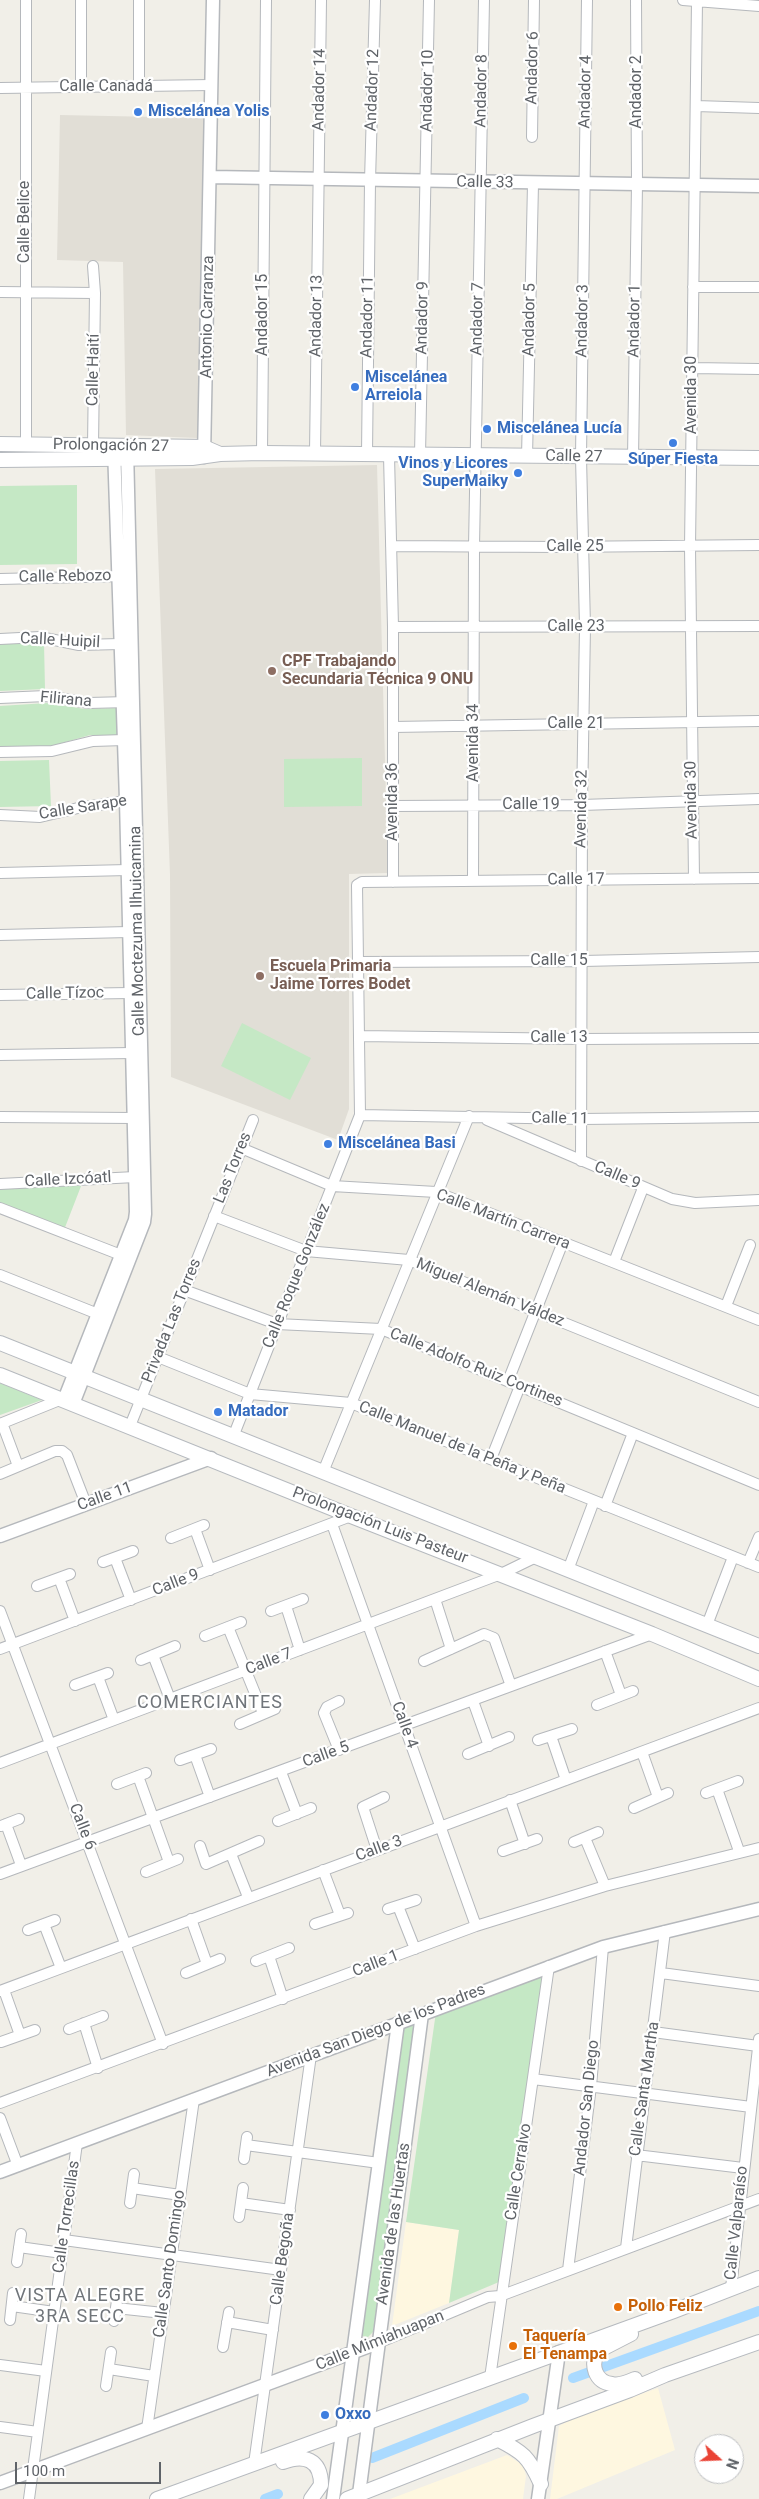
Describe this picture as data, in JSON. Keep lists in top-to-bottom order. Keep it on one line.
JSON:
{"streets":{"main road":["Prolongación 27","Calle 27","Prolongación Luis Pasteur"],"street":["Andador 6","Calle Canadá","Andador 14","Andador 12","Andador 10","Andador 8","Andador 4","Andador 2","Calle 33","Calle Belice","Andador 15","Andador 13","Antonio Carranza","Andador 11","Andador 9","Andador 7","Andador 5","Andador 3","Andador 1","Calle Haití","Avenida 30","Calle 25","Calle Rebozo","Calle 23","Calle Huipil","Filirana","Calle 21","Avenida 34","Avenida 36","Calle 19","Calle Sarape","Avenida 32","Calle 17","Calle Moctezuma Ilhuicamina","Calle 15","Calle Tízoc","Calle 13","Calle 11","Las Torres","Calle 9","Calle Izcóatl","Calle Martín Carrera","Calle Roque González","Miguel Alemán Váldez","Privada Las Torres","Calle Adolfo Ruiz Cortines","Calle Manuel de la Peña y Peña","Calle 7","Calle 4","Calle 5","Calle 6","Calle 3","Calle 1","Avenida San Diego de los Padres","Calle Santa Martha","Andador San Diego","Calle Cerralvo","Calle Torrecillas","Calle Valparaíso","Avenida de las Huertas","Calle Begoña","Calle Santo Domingo","Calle Mimiahuapan"]},"crossings":[["Calle Canadá","Calle Belice"],["Calle Canadá","Antonio Carranza"],["Andador 14","Calle 33"],["Andador 14","Andador 13"],["Andador 12","Calle 33"],["Andador 12","Andador 11"],["Andador 10","Calle 33"],["Andador 10","Andador 9"],["Andador 8","Calle 33"],["Andador 8","Andador 7"],["Andador 4","Calle 33"],["Andador 4","Andador 3"],["Andador 2","Calle 33"],["Andador 2","Andador 1"],["Calle 33","Andador 15"],["Calle 33","Andador 13"],["Calle 33","Antonio Carranza"],["Calle 33","Andador 11"],["Calle 33","Andador 9"],["Calle 33","Andador 7"],["Calle 33","Andador 5"],["Calle 33","Andador 3"],["Calle 33","Andador 1"],["Calle 33","Avenida 30"],["Calle Belice","Prolongación 27"],["Andador 15","Prolongación 27"],["Andador 13","Prolongación 27"],["Antonio Carranza","Prolongación 27"],["Andador 11","Prolongación 27"],["Andador 9","Calle 27"],["Andador 7","Calle 27"],["Andador 7","Avenida 34"],["Andador 5","Calle 27"],["Andador 3","Calle 27"],["Andador 3","Avenida 32"],["Andador 1","Calle 27"],["Calle Haití","Prolongación 27"],["Avenida 30","Calle 27"],["Avenida 30","Calle 25"],["Avenida 30","Calle 23"],["Avenida 30","Calle 21"],["Avenida 30","Calle 19"],["Avenida 30","Calle 17"],["Prolongación 27","Calle 27"],["Prolongación 27","Avenida 36"],["Prolongación 27","Calle Moctezuma Ilhuicamina"],["Calle 27","Avenida 34"],["Calle 27","Avenida 36"],["Calle 27","Avenida 32"],["Calle 25","Avenida 34"],["Calle 25","Avenida 36"],["Calle 25","Avenida 32"],["Calle Rebozo","Calle Moctezuma Ilhuicamina"],["Calle 23","Avenida 34"],["Calle 23","Avenida 36"],["Calle 23","Avenida 32"],["Calle Huipil","Calle Moctezuma Ilhuicamina"],["Filirana","Calle Moctezuma Ilhuicamina"],["Calle 21","Avenida 34"],["Calle 21","Avenida 36"],["Calle 21","Avenida 32"],["Avenida 34","Calle 19"],["Avenida 34","Calle 17"],["Avenida 36","Calle 19"],["Avenida 36","Calle 17"],["Calle 19","Avenida 32"],["Calle Sarape","Calle Moctezuma Ilhuicamina"],["Avenida 32","Calle 17"],["Avenida 32","Calle 15"],["Avenida 32","Calle 13"],["Avenida 32","Calle 11"],["Avenida 32","Calle 9"],["Calle Moctezuma Ilhuicamina","Calle Tízoc"],["Calle Moctezuma Ilhuicamina","Calle Izcóatl"],["Calle Moctezuma Ilhuicamina","Prolongación Luis Pasteur"],["Calle 11","Calle 9"],["Calle 11","Calle Roque González"],["Calle 11","Prolongación Luis Pasteur"],["Las Torres","Calle Martín Carrera"],["Las Torres","Miguel Alemán Váldez"],["Las Torres","Privada Las Torres"],["Calle 9","Prolongación Luis Pasteur"],["Calle 9","Calle 4"],["Calle 9","Calle 6"],["Calle Martín Carrera","Calle Roque González"],["Calle Roque González","Miguel Alemán Váldez"],["Calle Roque González","Calle Adolfo Ruiz Cortines"],["Calle Roque González","Calle Manuel de la Peña y Peña"],["Calle Roque González","Prolongación Luis Pasteur"],["Miguel Alemán Váldez","Privada Las Torres"],["Privada Las Torres","Calle Adolfo Ruiz Cortines"],["Privada Las Torres","Calle Manuel de la Peña y Peña"],["Privada Las Torres","Prolongación Luis Pasteur"],["Prolongación Luis Pasteur","Calle 7"],["Prolongación Luis Pasteur","Calle 5"],["Calle 7","Calle 4"],["Calle 7","Calle 6"],["Calle 4","Calle 5"],["Calle 4","Calle 3"],["Calle 4","Calle 1"],["Calle 5","Calle 6"],["Calle 6","Calle 3"],["Calle 6","Calle 1"],["Avenida San Diego de los Padres","Calle Santa Martha"],["Avenida San Diego de los Padres","Andador San Diego"],["Avenida San Diego de los Padres","Calle Cerralvo"],["Avenida San Diego de los Padres","Calle Torrecillas"],["Avenida San Diego de los Padres","Avenida de las Huertas"],["Avenida San Diego de los Padres","Calle Begoña"],["Avenida San Diego de los Padres","Calle Santo Domingo"],["Calle Santa Martha","Calle Mimiahuapan"],["Andador San Diego","Calle Mimiahuapan"],["Calle Cerralvo","Calle Mimiahuapan"],["Calle Torrecillas","Calle Mimiahuapan"],["Calle Valparaíso","Calle Mimiahuapan"],["Avenida de las Huertas","Calle Mimiahuapan"],["Calle Begoña","Calle Mimiahuapan"],["Calle Santo Domingo","Calle Mimiahuapan"]],"districts":["COMERCIANTES","VISTA ALEGRE 3RA SECC"],"places":["Miscelánea Yolis","Miscelánea Arreiola","Miscelánea Lucía","Súper Fiesta","Vinos y Licores SuperMaiky","CPF Trabajando Secundaria Técnica 9 ONU","Escuela Primaria Jaime Torres Bodet","Miscelánea Basi","Matador","Pollo Feliz","Taquería El Tenampa","Oxxo"],"scale_bar":"100 m","north":"right"}
